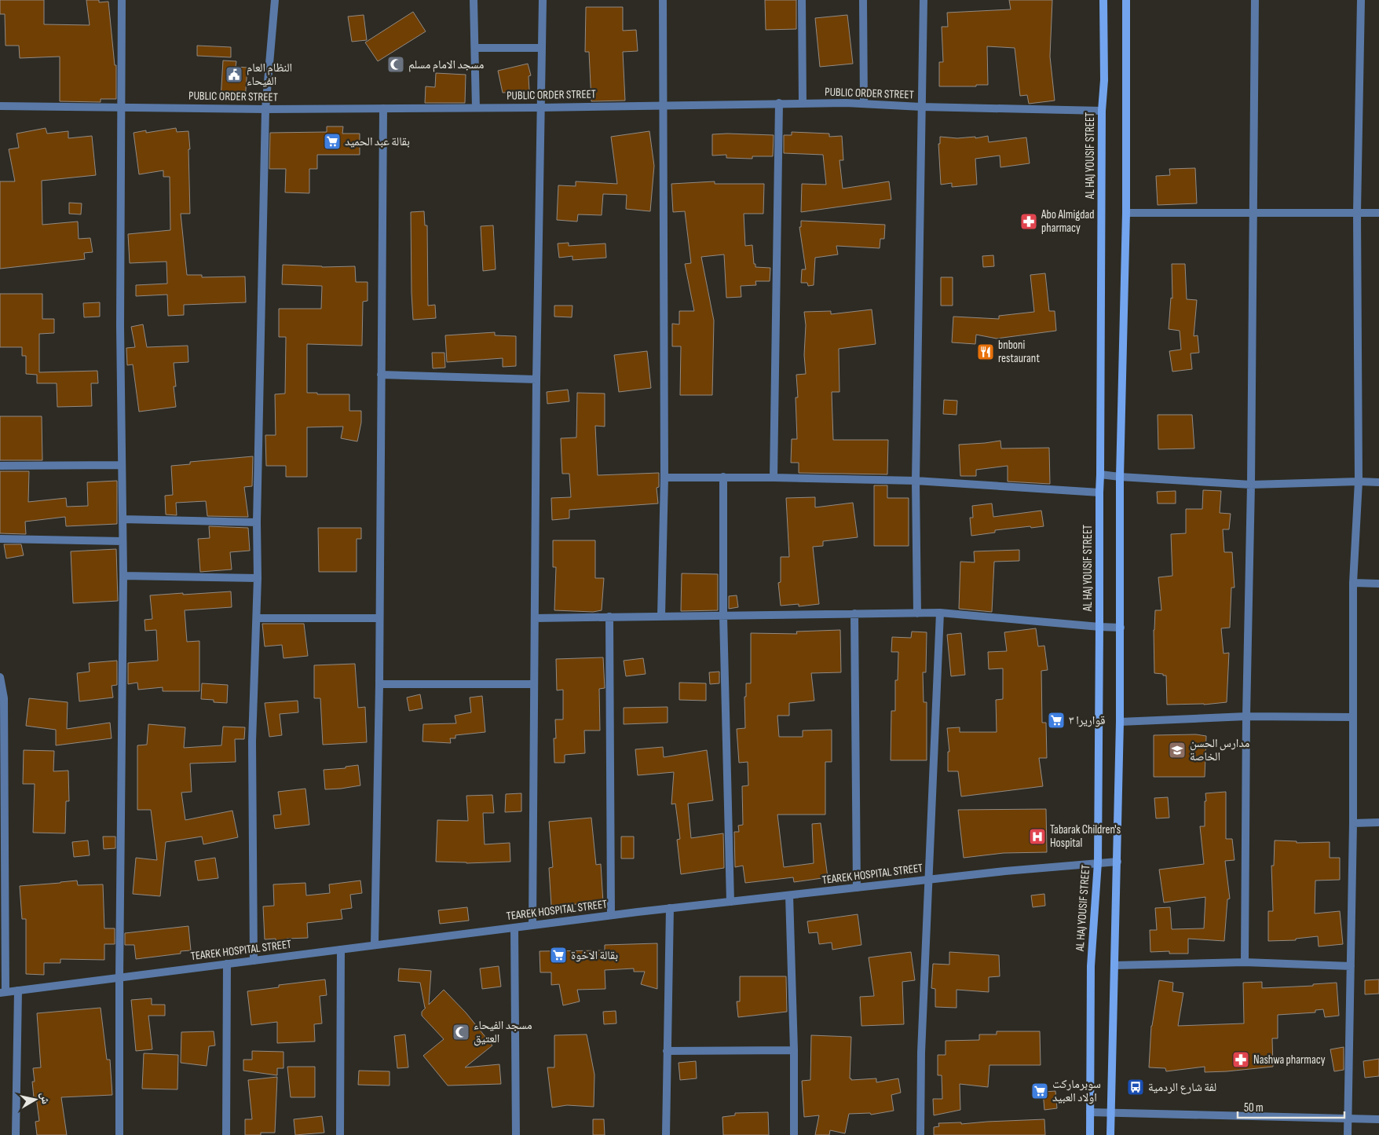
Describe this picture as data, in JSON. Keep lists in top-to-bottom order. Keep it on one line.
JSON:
{"streets":{"main road":["AL HAJ YOUSIF STREET"],"street":["PUBLIC ORDER STREET","TEAREK HOSPITAL STREET"]},"crossings":[["PUBLIC ORDER STREET","AL HAJ YOUSIF STREET"],["AL HAJ YOUSIF STREET","TEAREK HOSPITAL STREET"]],"places":{"mosque":["مسجد الامام مسلم","مسجد الفيحاء العتيق"],"public building":["النظام العام الفيحاء"],"supermarket":["بقالة عبد الحميد","قواريرا ٣","بقالة الاخوة","سوبرماركت اولاد العبيد"],"pharmacy":["Abo Almigdad pharmacy","Nashwa pharmacy"],"restaurant":["bnboni restaurant"],"school or university":["مدارس الحسن الخاصة"],"hospital":["Tabarak Children's Hospital"],"bus stop":["لفة شارع الردمية"]},"scale_bar":"50 m","north":"right"}
